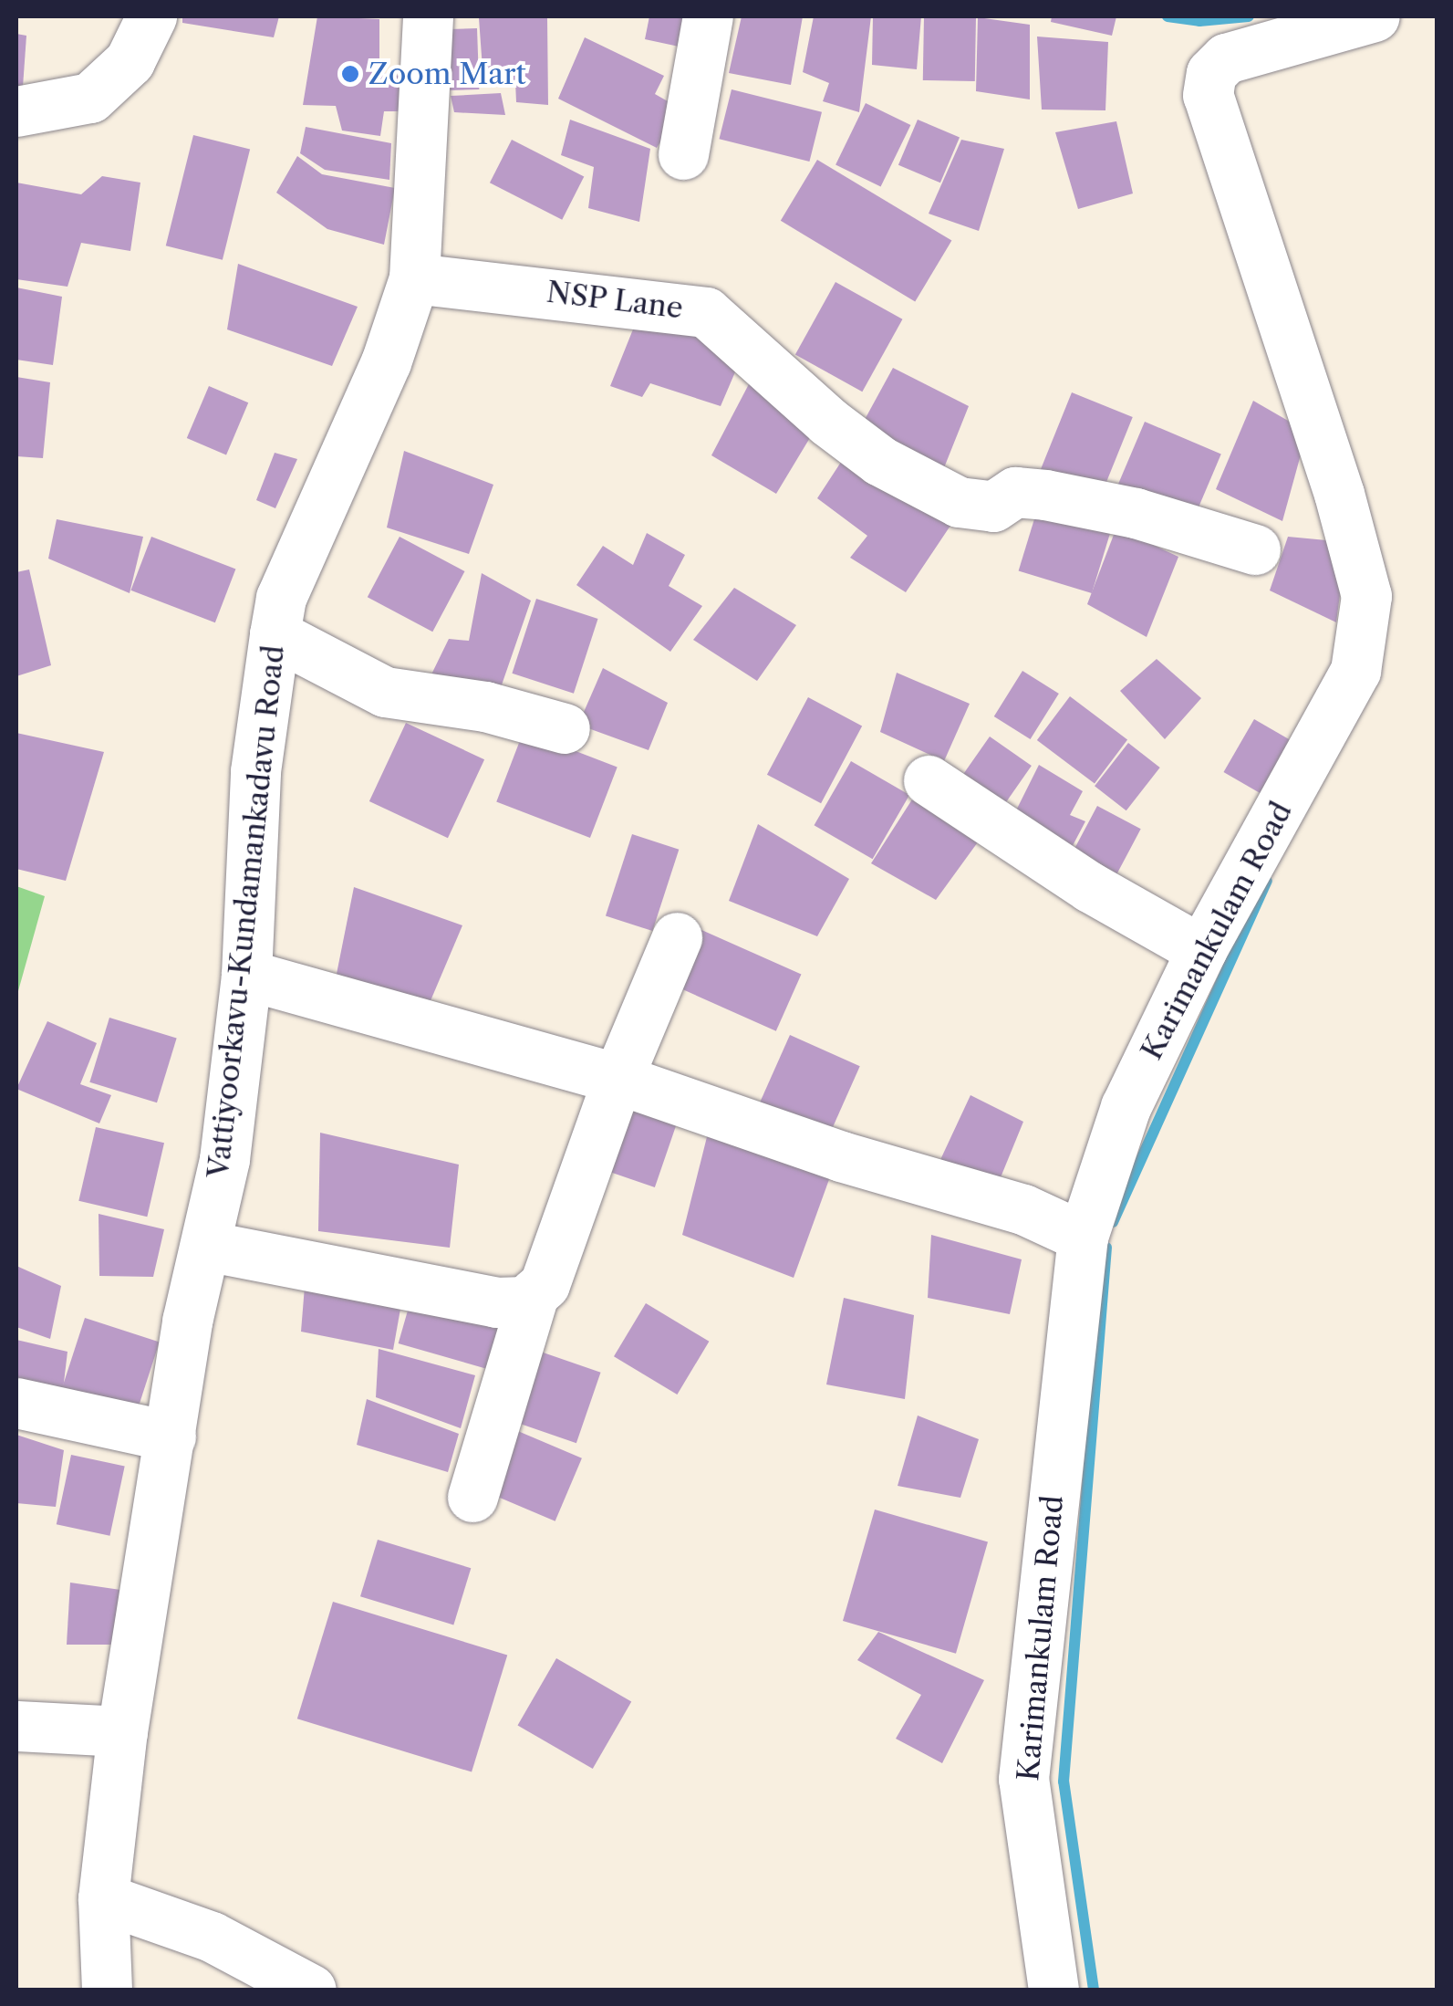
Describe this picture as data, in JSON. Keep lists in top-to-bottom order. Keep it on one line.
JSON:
{"streets":{"street":["NSP Lane","Vattiyoorkavu-Kundamankadavu Road","Karimankulam Road"]},"crossings":[["NSP Lane","Vattiyoorkavu-Kundamankadavu Road"]],"places":["Zoom Mart"]}
